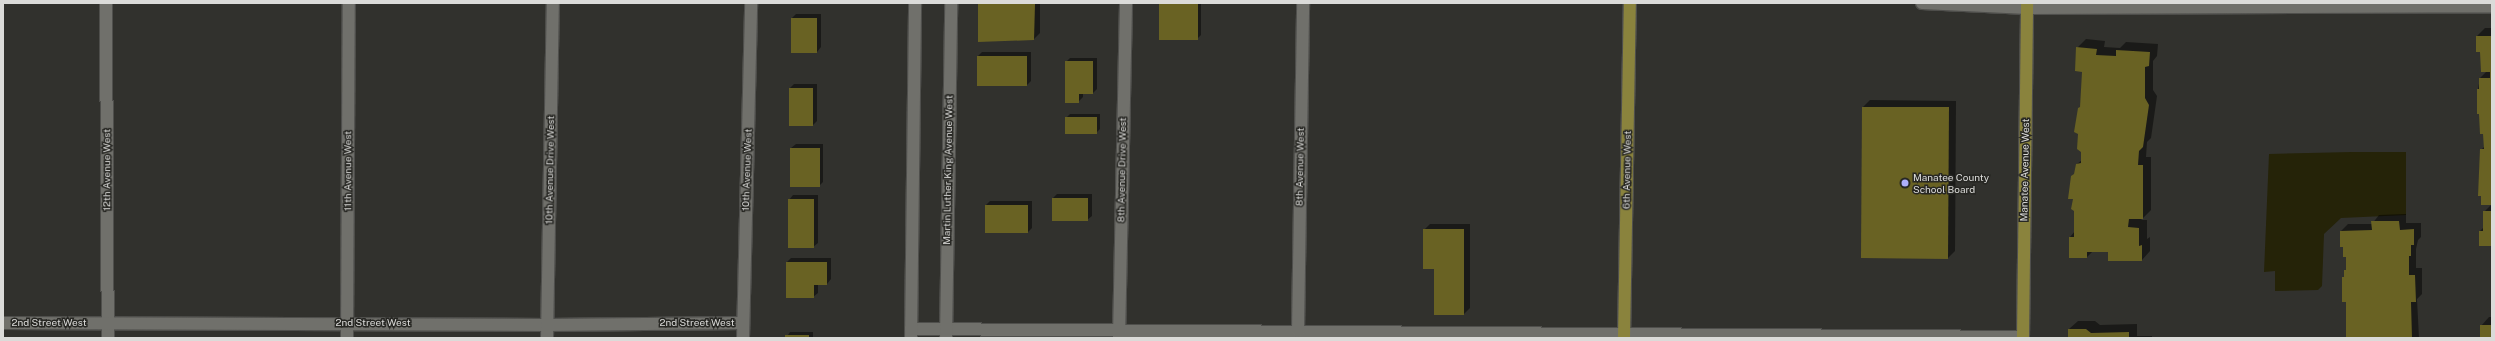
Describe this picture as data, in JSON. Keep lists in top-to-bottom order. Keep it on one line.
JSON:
{"streets":{"main road":["6th Avenue West","Manatee Avenue West"],"street":["8th Avenue West","12th Avenue West","10th Avenue Drive West","10th Avenue West","Martin Luther King Avenue West","8th Avenue Drive West","11th Avenue West","2nd Street West"]},"crossings":[["12th Avenue West","2nd Street West"],["10th Avenue Drive West","2nd Street West"],["10th Avenue West","2nd Street West"],["11th Avenue West","2nd Street West"]],"places":["Manatee County School Board"]}
